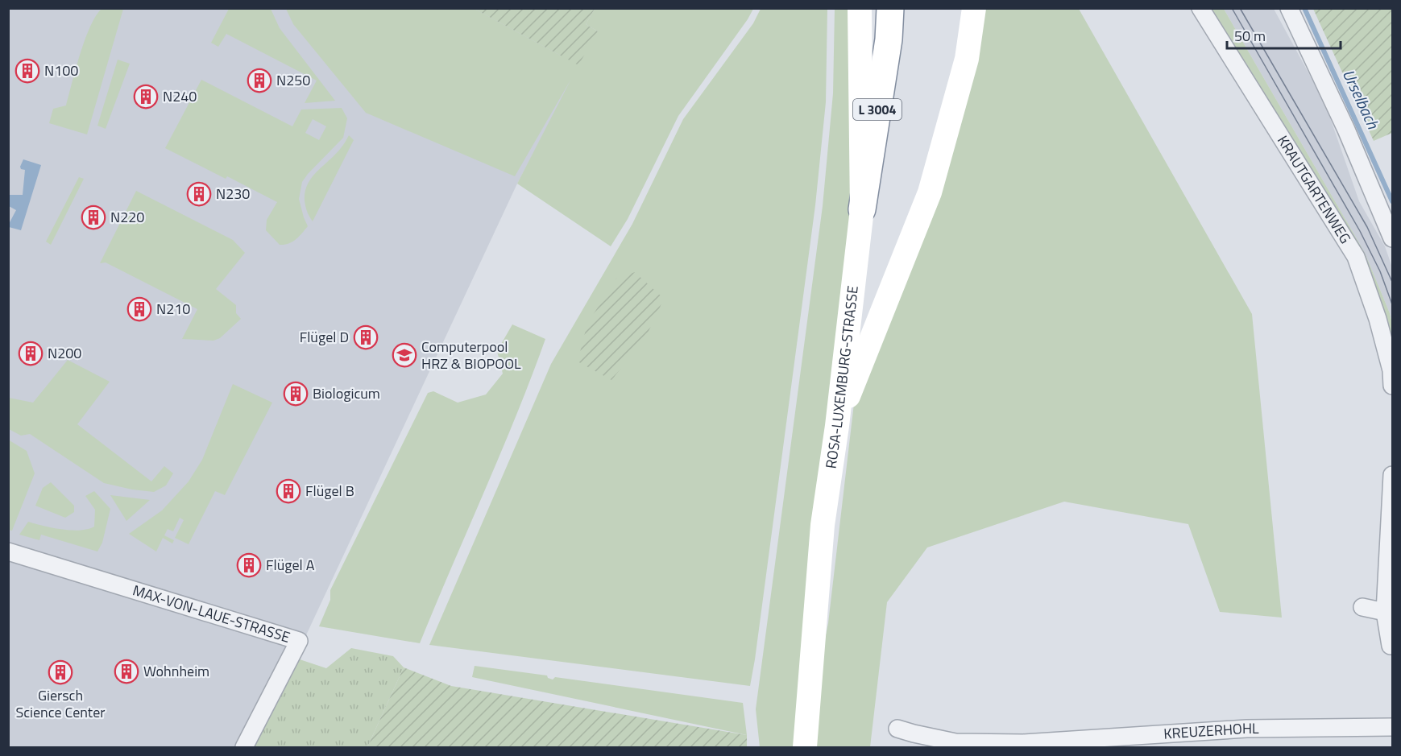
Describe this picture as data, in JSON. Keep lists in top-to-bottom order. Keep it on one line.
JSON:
{"streets":{"highway":["L 3004","ROSA-LUXEMBURG-STRASSE"],"street":["KRAUTGARTENWEG","MAX-VON-LAUE-STRASSE","KREUZERHOHL"]},"water":["Urselbach"],"places":{"building":["N100","N250","N240","N230","N220","N210","Flügel D","N200","Biologicum","Flügel B","Flügel A","Wohnheim","Giersch Science Center"],"school or university":["Computerpool HRZ & BIOPOOL"]},"scale_bar":"50 m"}
